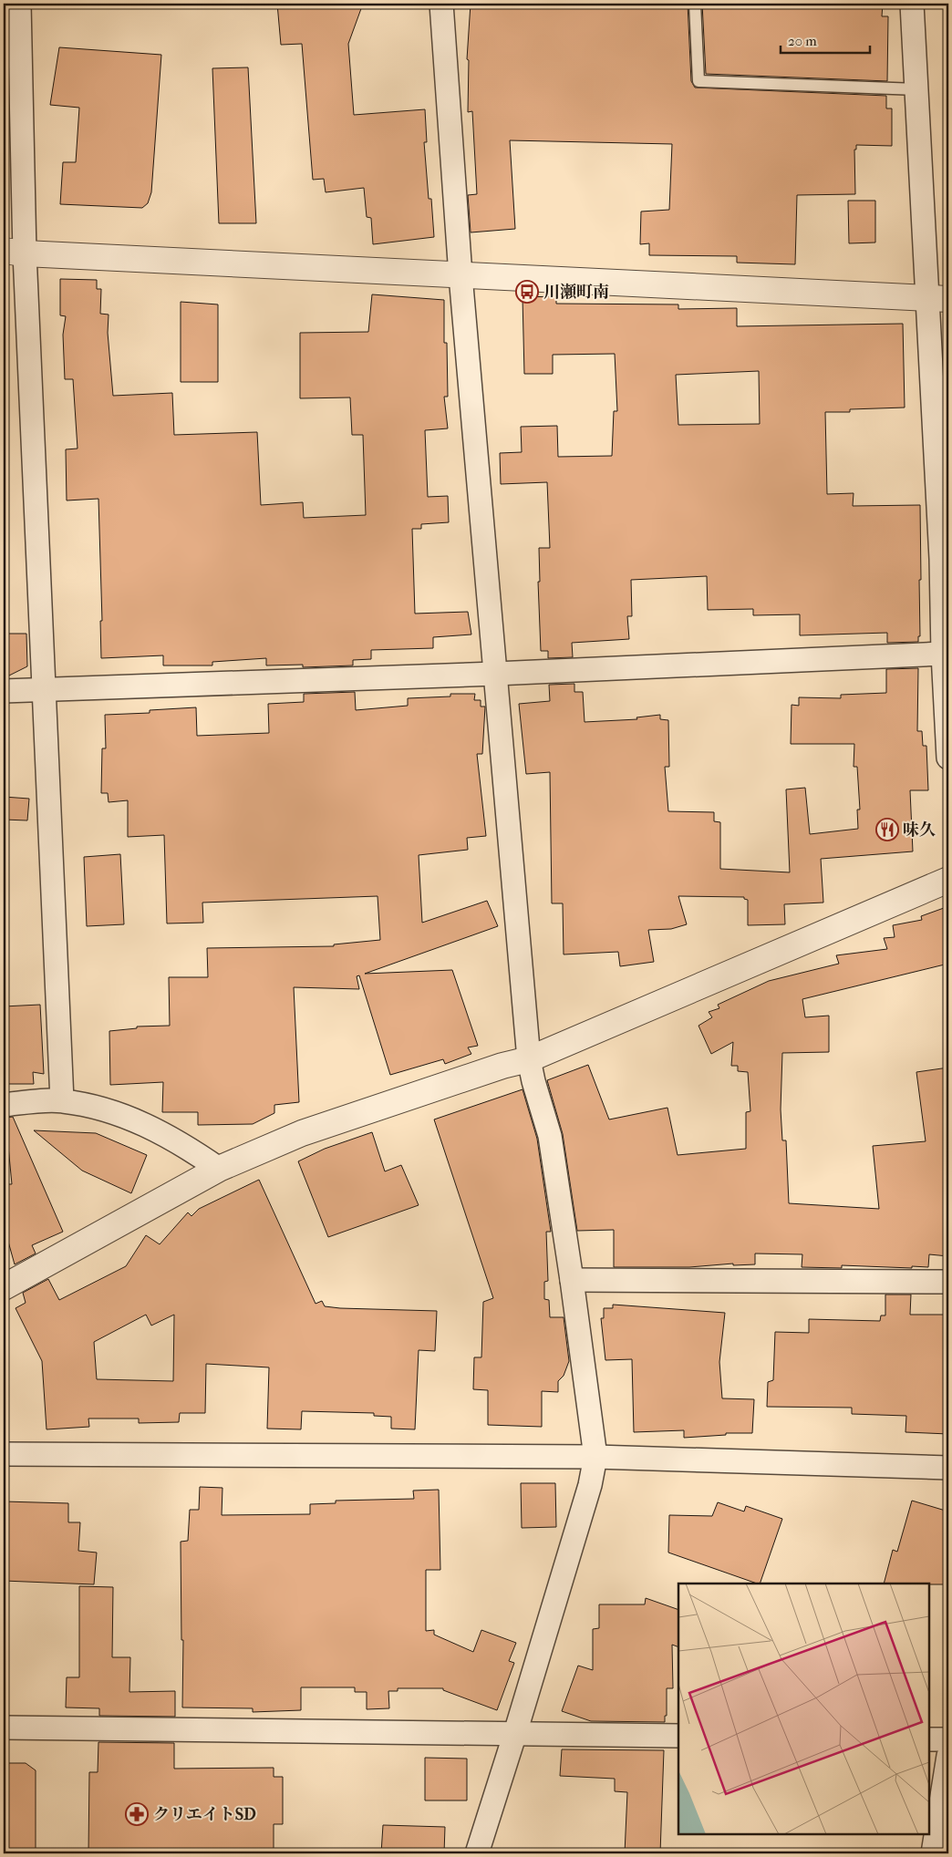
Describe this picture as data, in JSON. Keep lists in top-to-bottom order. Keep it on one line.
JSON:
{"places":{"bus stop":["川瀬町南"],"restaurant":["味久"],"pharmacy":["クリエイトSD"]},"scale_bar":"20 m"}
